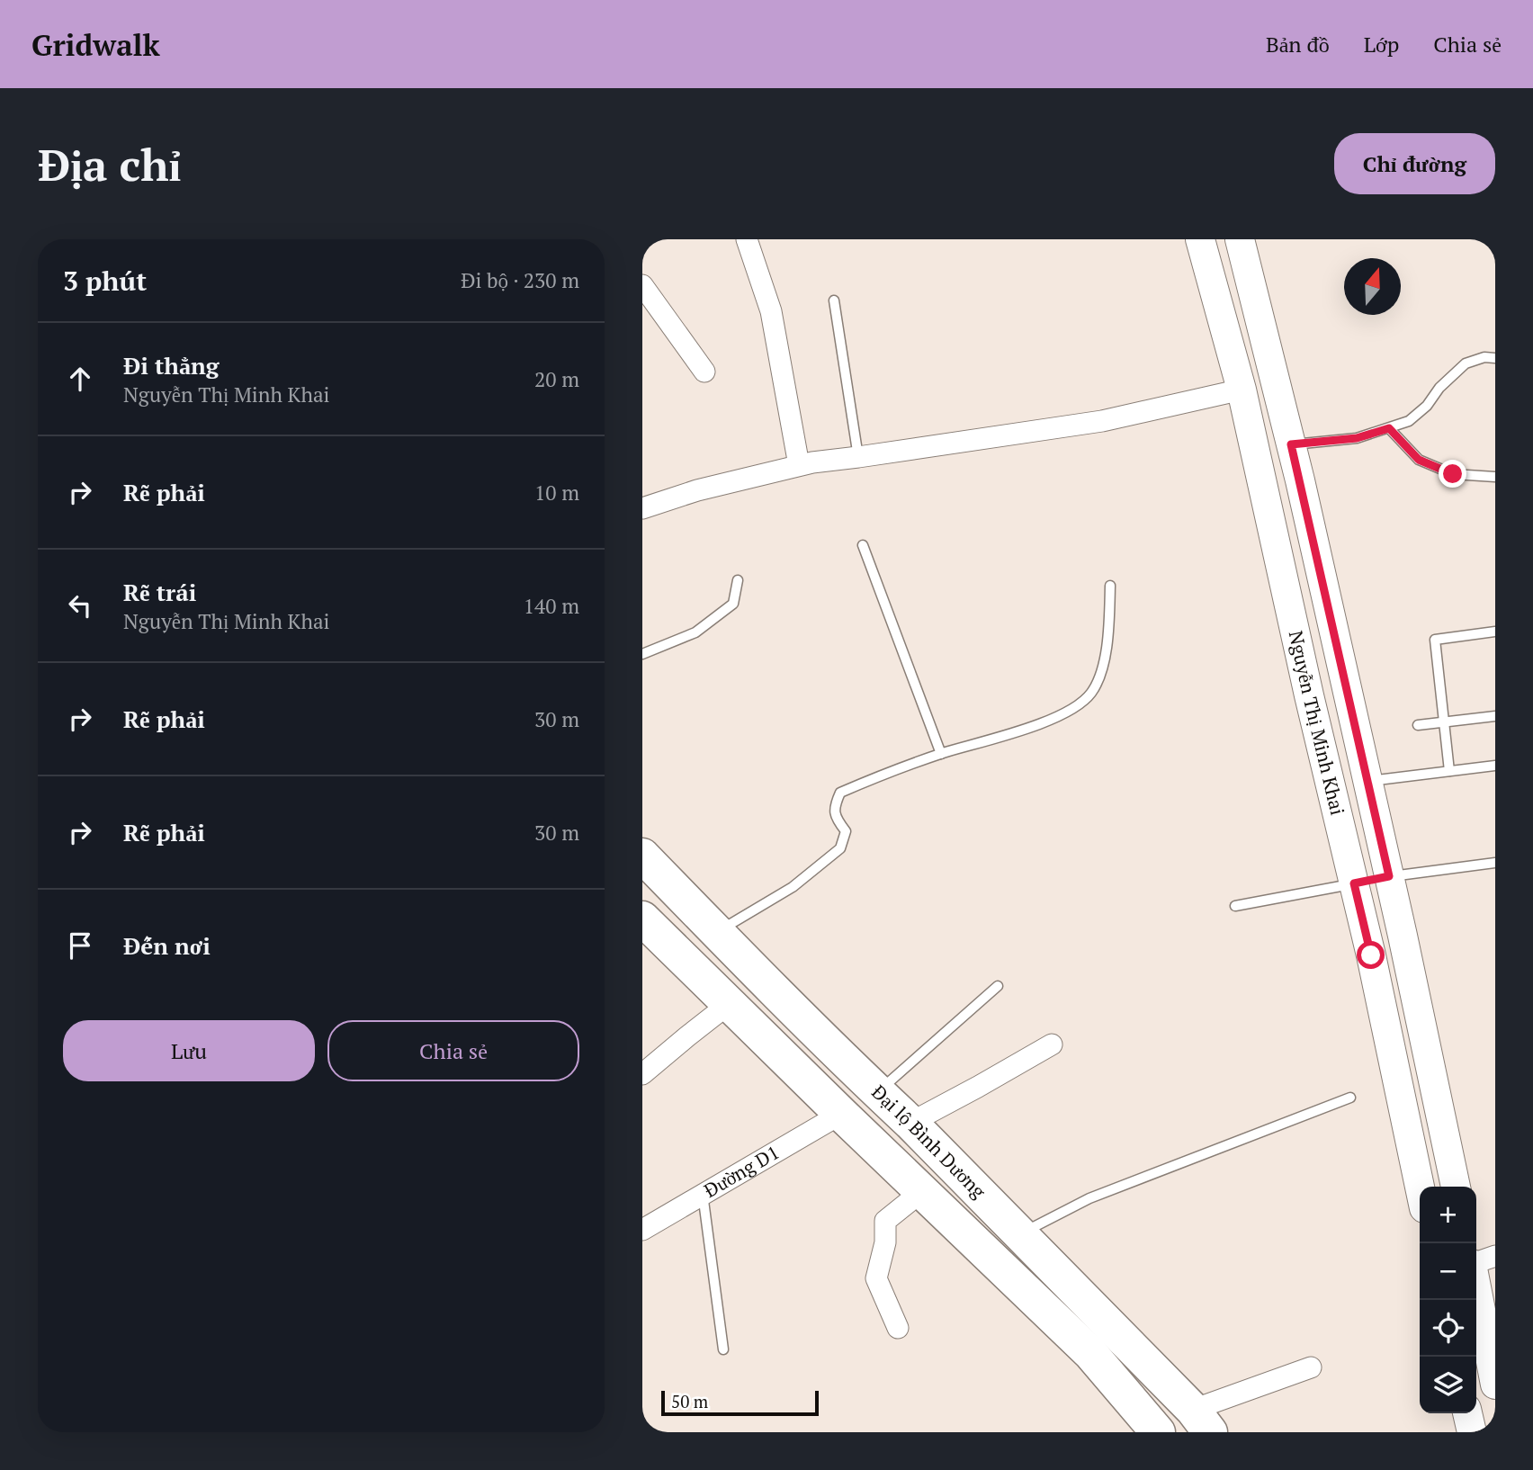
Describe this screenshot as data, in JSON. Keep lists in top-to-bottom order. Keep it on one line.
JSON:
{"streets":{"highway":["Đại lộ Bình Dương"],"main road":["Nguyễn Thị Minh Khai"],"street":["Đường D1"]},"crossings":[["Đại lộ Bình Dương","Đường D1"]],"scale_bar":"50 m","north":"top","page":{"header":"Gridwalk","nav":["Bản đồ","Lớp","Chia sẻ"],"buttons":["Chỉ đường",["Lưu","Chia sẻ"]],"title":"Địa chỉ","heading":["3 phút","Đi bộ · 230 m"],"list":[["Đi thẳng","Nguyễn Thị Minh Khai","20 m"],["Rẽ phải","10 m"],["Rẽ trái","Nguyễn Thị Minh Khai","140 m"],["Rẽ phải","30 m"],["Rẽ phải","30 m"],"Đến nơi"],"map_buttons":["+","−"],"scale":"50 m"}}
